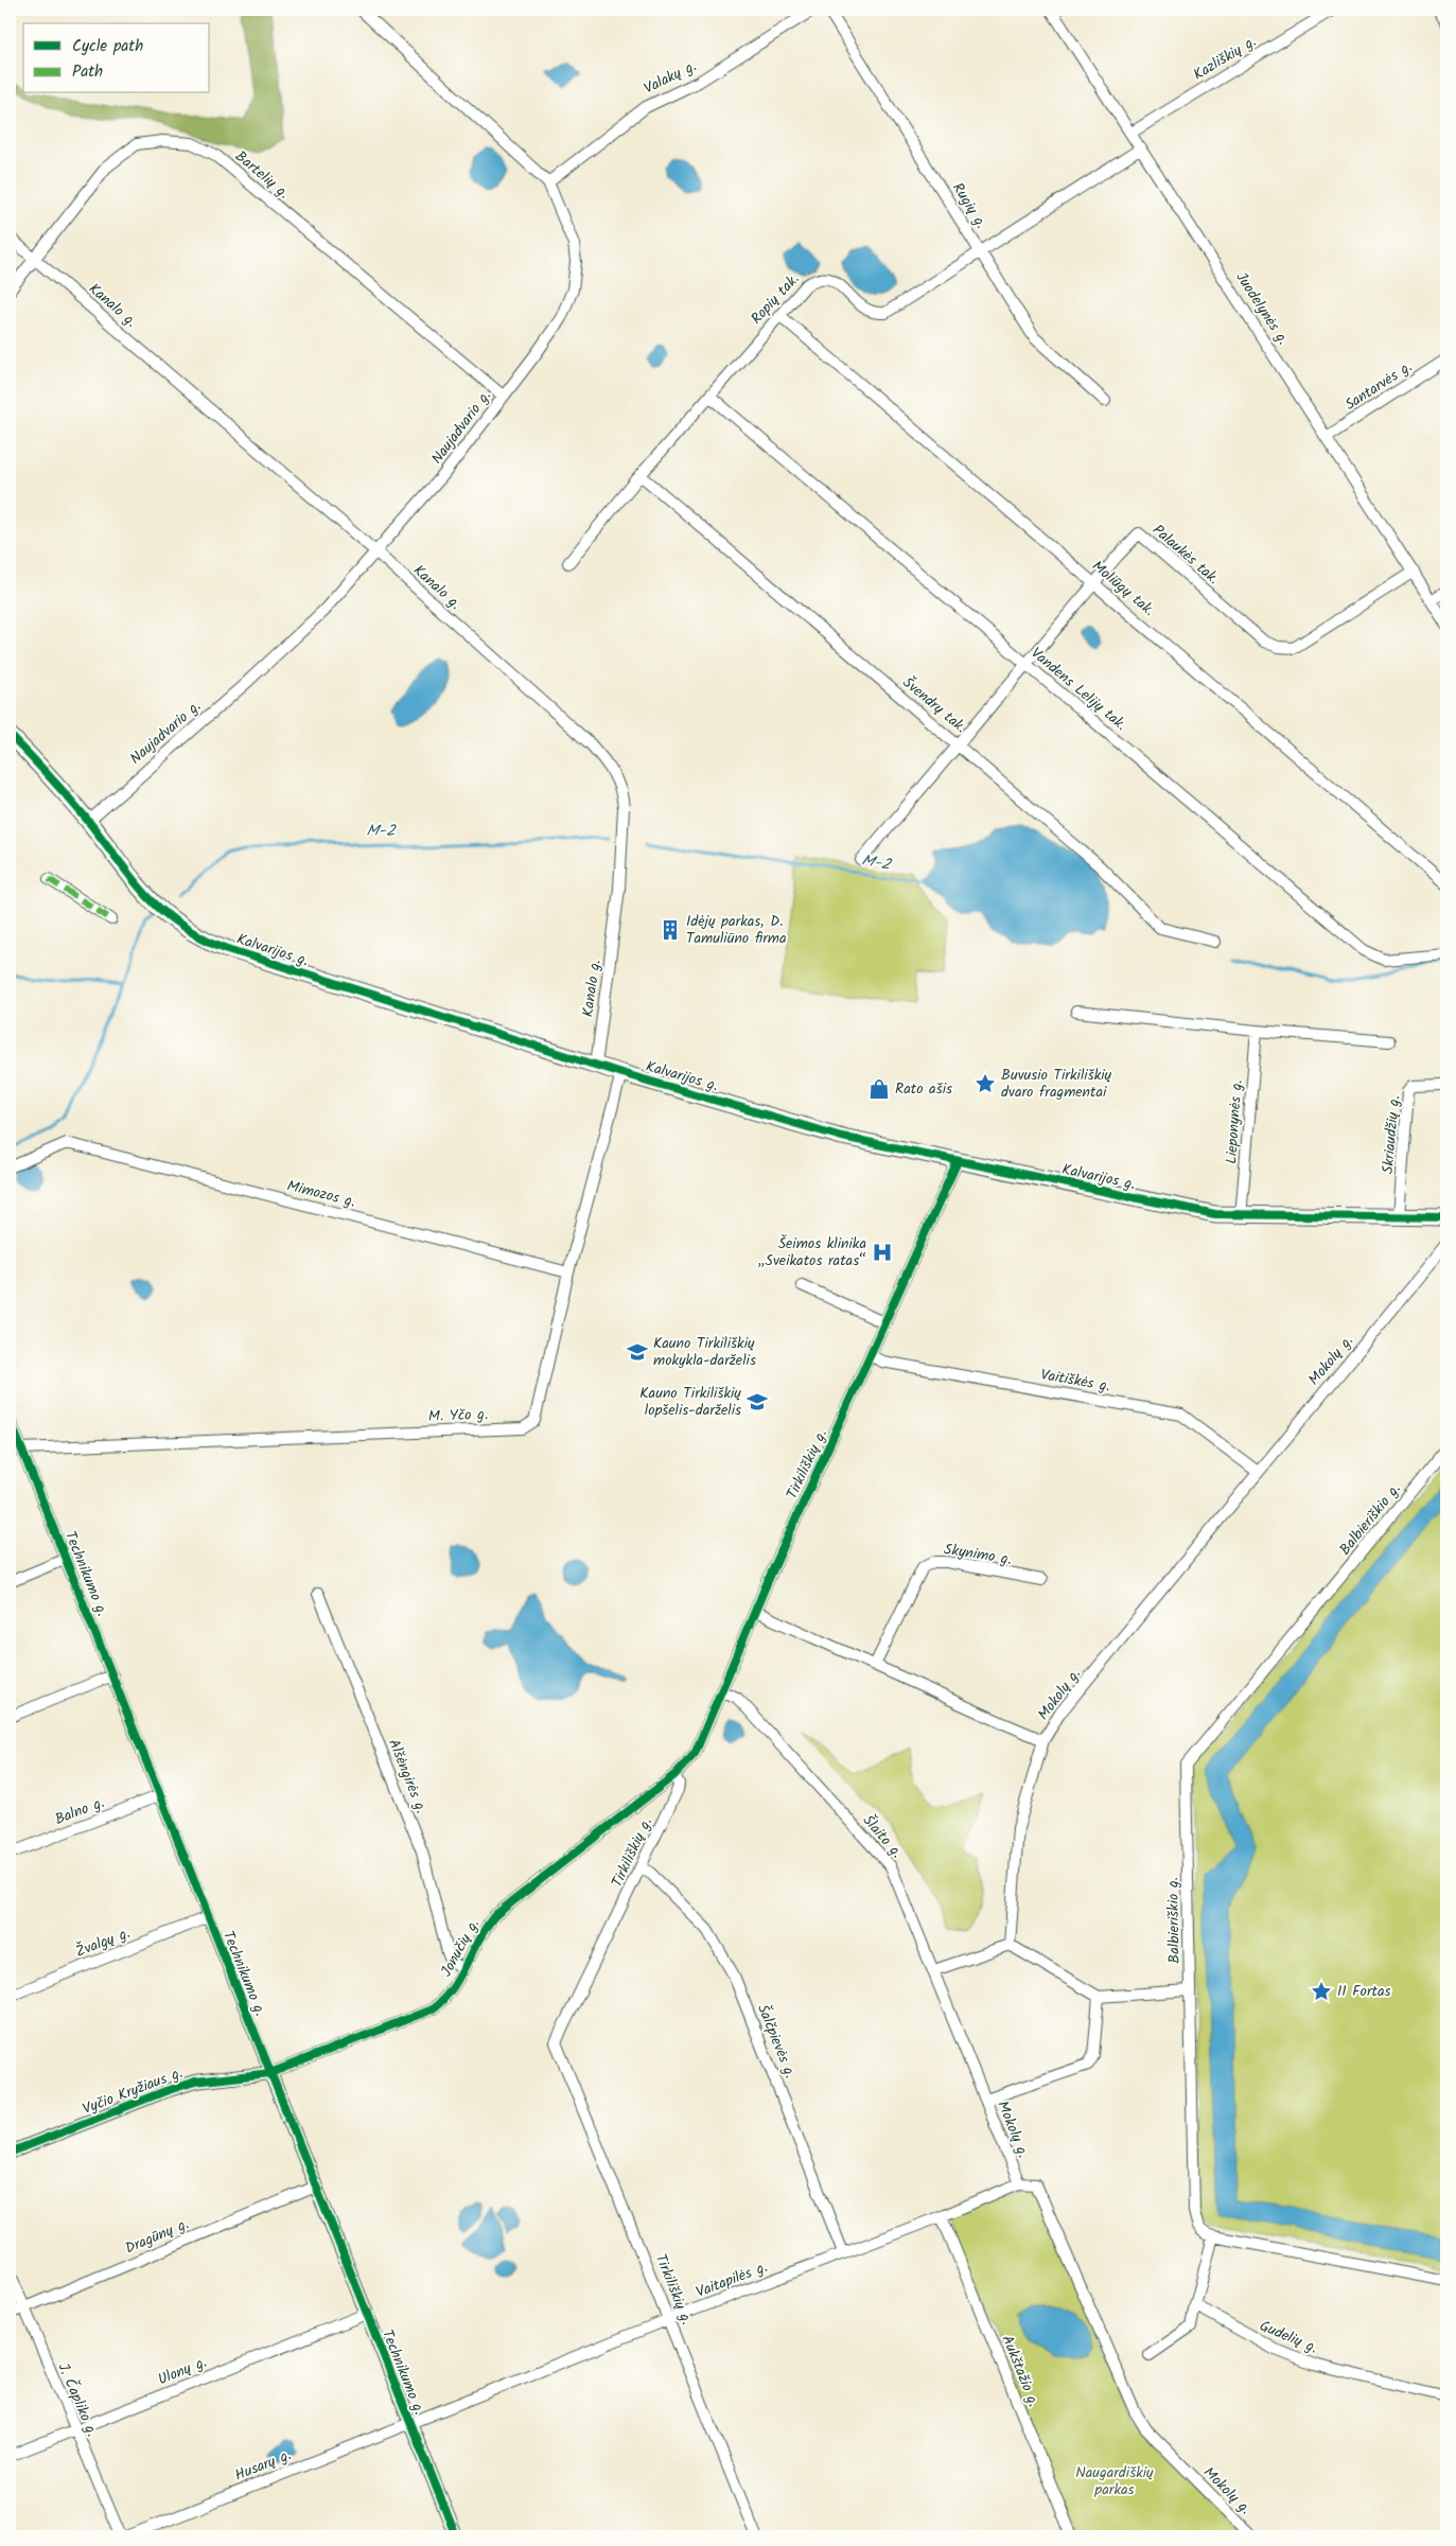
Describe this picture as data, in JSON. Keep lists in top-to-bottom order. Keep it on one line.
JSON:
{"streets":{"main road":["Kalvarijos g."],"street":["Kazliškių g.","Valakų g.","Bartelių g.","Rugių g.","Ropių tak.","Kanalo g.","Juodelynės g.","Santarvės g.","Naujadvario g.","Palaukės tak.","Moliūgų tak.","Vandens Lelijų tak.","Švendrų tak.","Lieponynės g.","Skriaudžių g.","Mimozos g.","Mokolų g.","Vaitiškės g.","M. Yčo g.","Tirkiliškių g.","Balbieriškio g.","Skynimo g.","Technikumo g.","Alšėngirės g.","Balno g.","Šlaito g.","Žvalgų g.","Jonučių g.","Šalčpievės g.","Vyčio Kryžiaus g.","Dragūnų g.","Vaitapilės g.","Gudelių g.","Ulonų g.","Aukštažio g.","J. Čapliko g.","Husarų g."]},"crossings":[["Kazliškių g.","Juodelynės g."],["Valakų g.","Naujadvario g."],["Bartelių g.","Kanalo g."],["Bartelių g.","Naujadvario g."],["Rugių g.","Ropių tak."],["Ropių tak.","Juodelynės g."],["Ropių tak.","Moliūgų tak."],["Ropių tak.","Vandens Lelijų tak."],["Ropių tak.","Švendrų tak."],["Kanalo g.","Naujadvario g."],["Kanalo g.","Kalvarijos g."],["Juodelynės g.","Santarvės g."],["Juodelynės g.","Palaukės tak."],["Naujadvario g.","Kalvarijos g."],["Palaukės tak.","Moliūgų tak."],["Palaukės tak.","Vandens Lelijų tak."],["Palaukės tak.","Švendrų tak."],["Kalvarijos g.","Lieponynės g."],["Kalvarijos g.","Skriaudžių g."],["Kalvarijos g.","M. Yčo g."],["Kalvarijos g.","Tirkiliškių g."],["Mimozos g.","M. Yčo g."],["Mokolų g.","Vaitiškės g."],["Mokolų g.","Šlaito g."],["Mokolų g.","Vaitapilės g."],["Vaitiškės g.","Tirkiliškių g."],["M. Yčo g.","Technikumo g."],["Tirkiliškių g.","Šlaito g."],["Tirkiliškių g.","Jonučių g."],["Tirkiliškių g.","Šalčpievės g."],["Tirkiliškių g.","Vaitapilės g."],["Technikumo g.","Balno g."],["Technikumo g.","Žvalgų g."],["Technikumo g.","Jonučių g."],["Technikumo g.","Vyčio Kryžiaus g."],["Technikumo g.","Dragūnų g."],["Technikumo g.","Vaitapilės g."],["Technikumo g.","Ulonų g."],["Technikumo g.","Husarų g."],["Alšėngirės g.","Jonučių g."],["Jonučių g.","Vyčio Kryžiaus g."],["Šalčpievės g.","Vaitapilės g."],["Dragūnų g.","J. Čapliko g."],["Vaitapilės g.","Aukštažio g."],["Vaitapilės g.","Husarų g."],["Ulonų g.","J. Čapliko g."]],"water":["M-2"],"parks":["Naugardiškių parkas"],"places":{"building":["Idėjų parkas, D. Tamuliūno firma"],"place":["Buvusio Tirkiliškių dvaro fragmentai","II Fortas"],"shop":["Rato ašis"],"hospital":["Šeimos klinika „Sveikatos ratas“"],"school or university":["Kauno Tirkiliškių mokykla-darželis","Kauno Tirkiliškių lopšelis-darželis"]},"legend":["Cycle path","Path"]}
